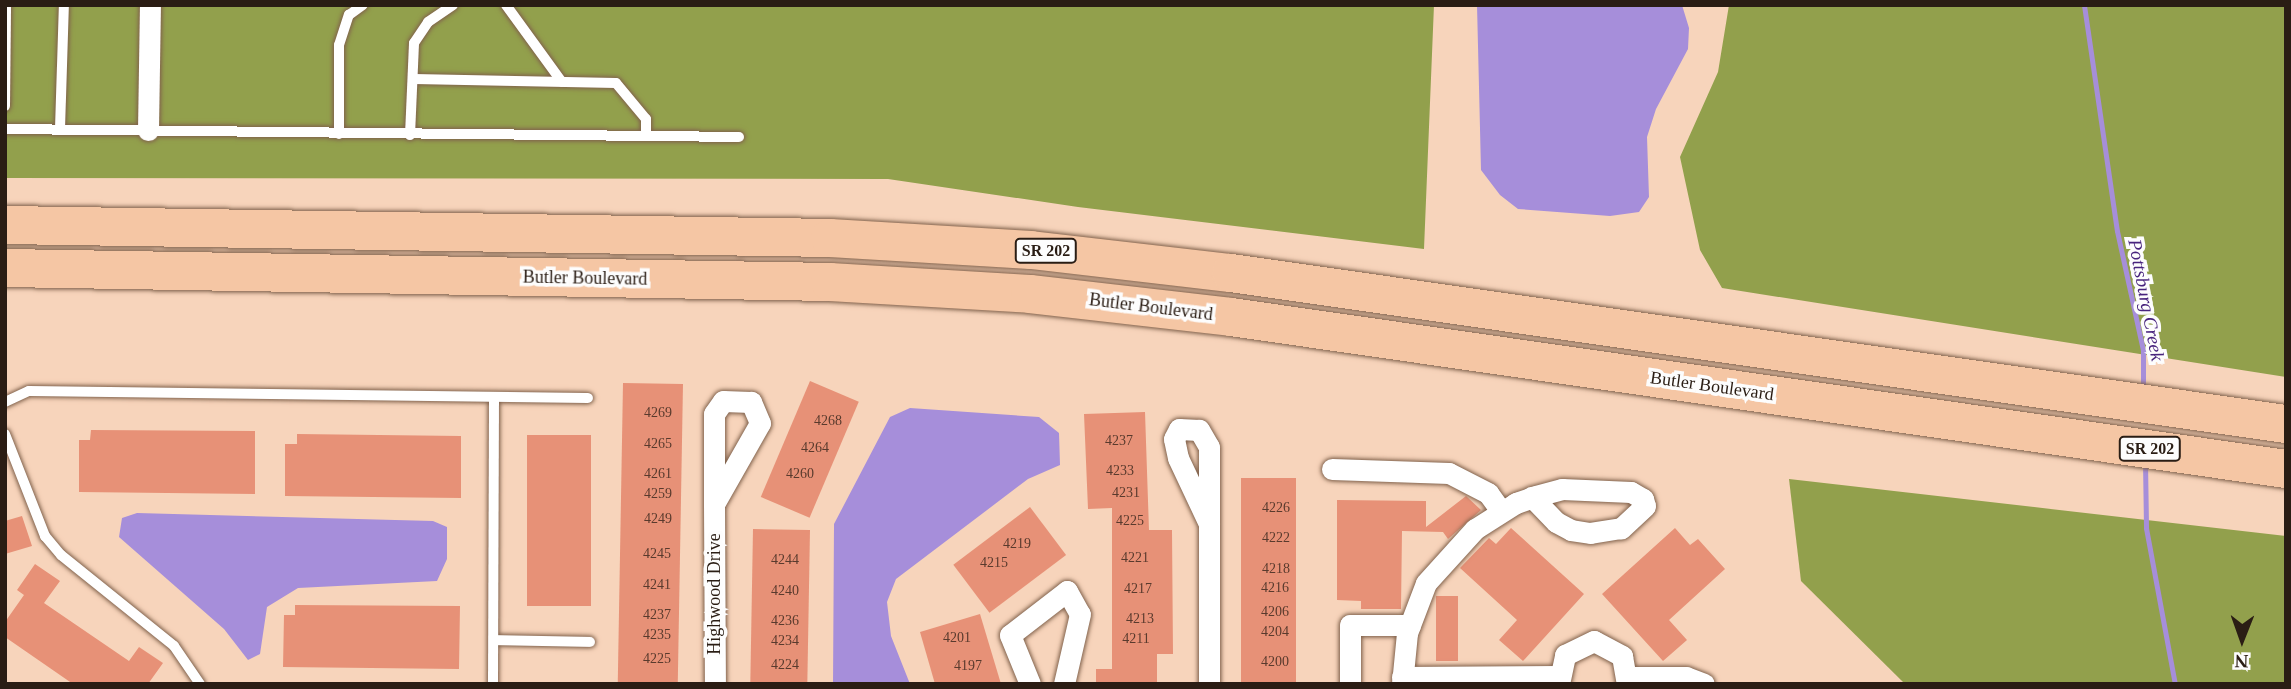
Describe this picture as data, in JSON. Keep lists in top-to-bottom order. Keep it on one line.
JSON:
{"streets":{"highway":["SR 202","Butler Boulevard"],"street":["Highwood Drive"]},"water":["Pottsburg Creek"],"house_numbers":["4269","4268","4237","4265","4264","4233","4261","4260","4231","4259","4226","4249","4225","4222","4219","4245","4221","4244","4215","4218","4241","4216","4217","4240","4206","4237","4213","4236","4204","4235","4201","4211","4234","4225","4200","4224","4197"],"north":"bottom"}
